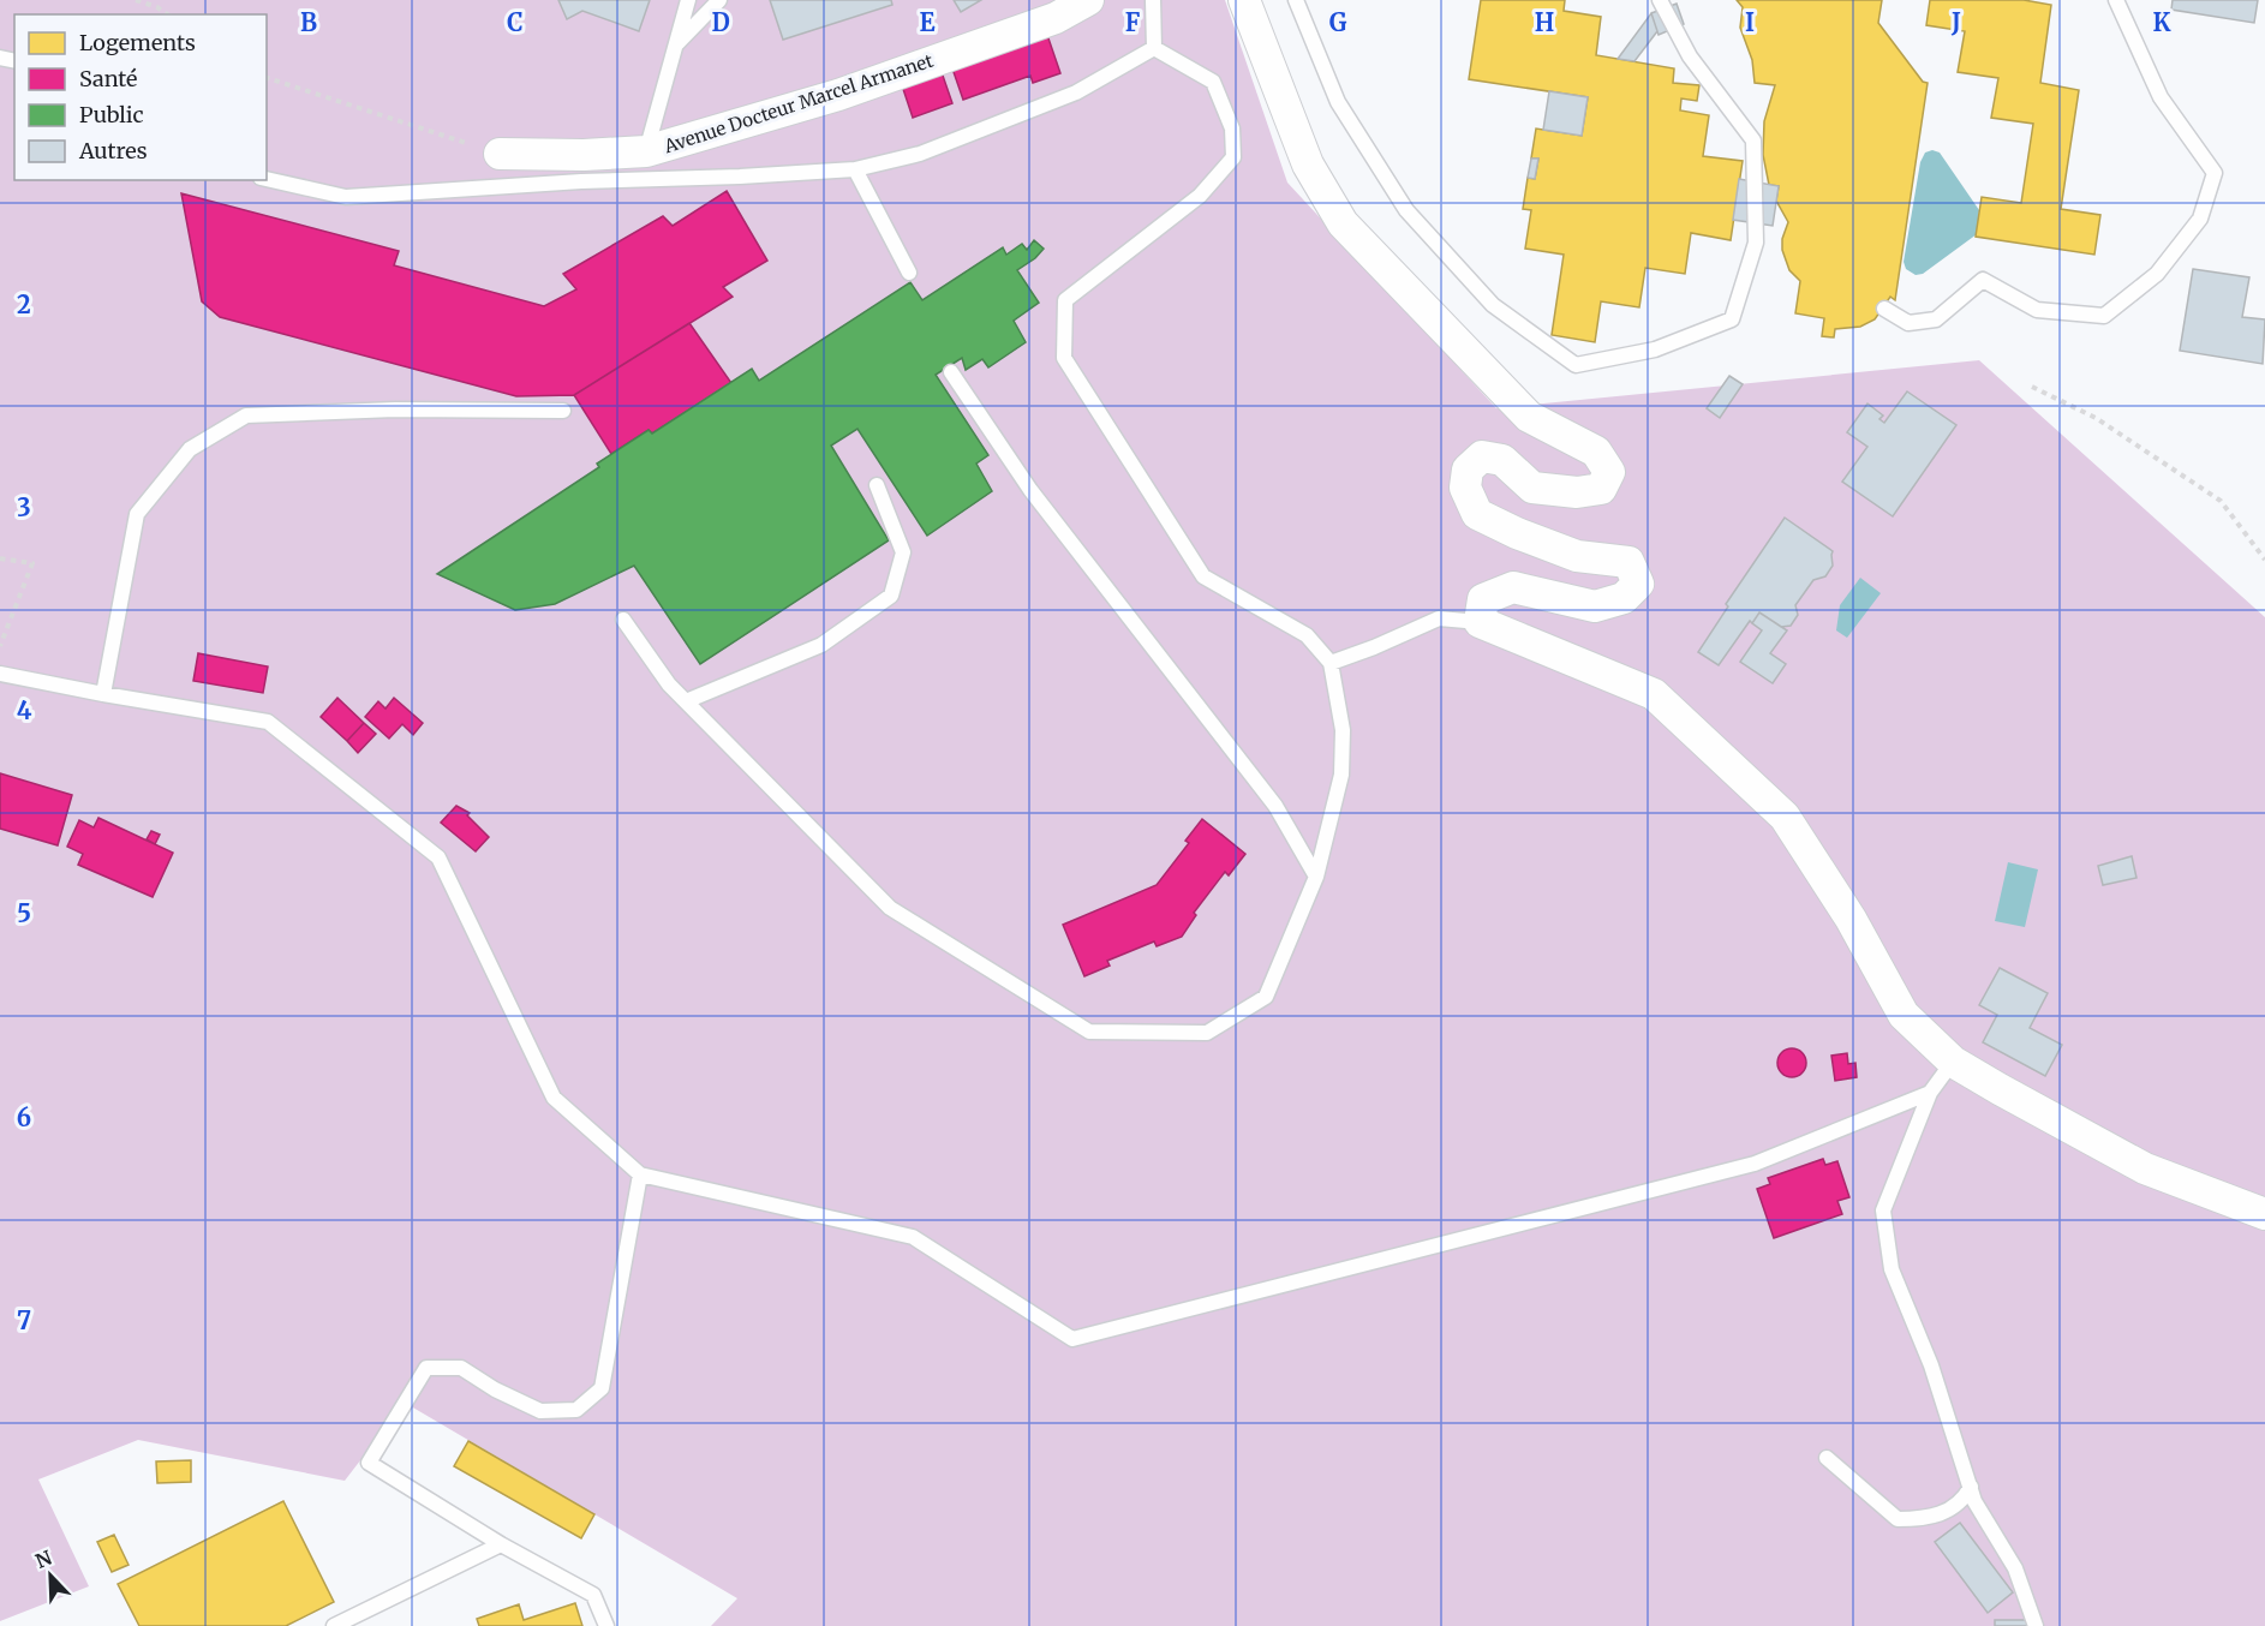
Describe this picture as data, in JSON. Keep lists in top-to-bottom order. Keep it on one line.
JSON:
{"streets":{"street":["Avenue Docteur Marcel Armanet"]},"legend":["Logements","Santé","Public","Autres"],"north":"top left","grid":{"columns":["B","C","D","E","F","G","H","I","J","K"],"rows":["2","3","4","5","6","7"]}}
